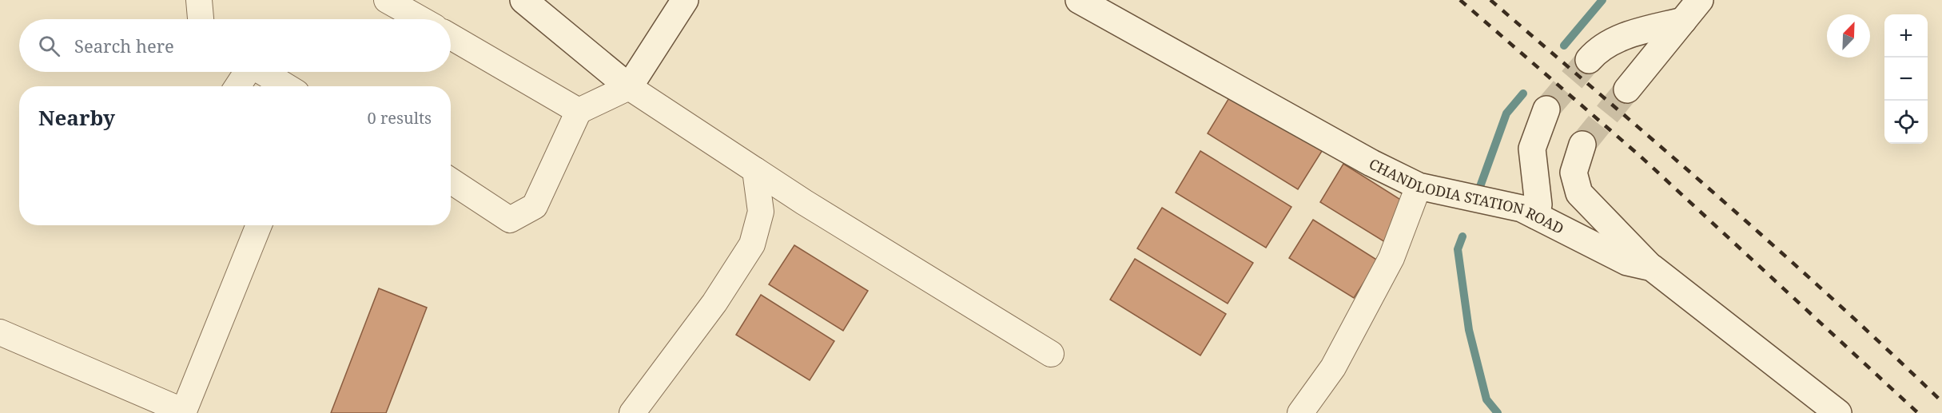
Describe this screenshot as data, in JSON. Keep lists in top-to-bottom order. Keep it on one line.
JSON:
{"streets":{"street":["CHANDLODIA STATION ROAD"]},"north":"top right","page":{"map_buttons":["+","−"],"search":"Search here","heading":["Nearby","0 results"]}}
